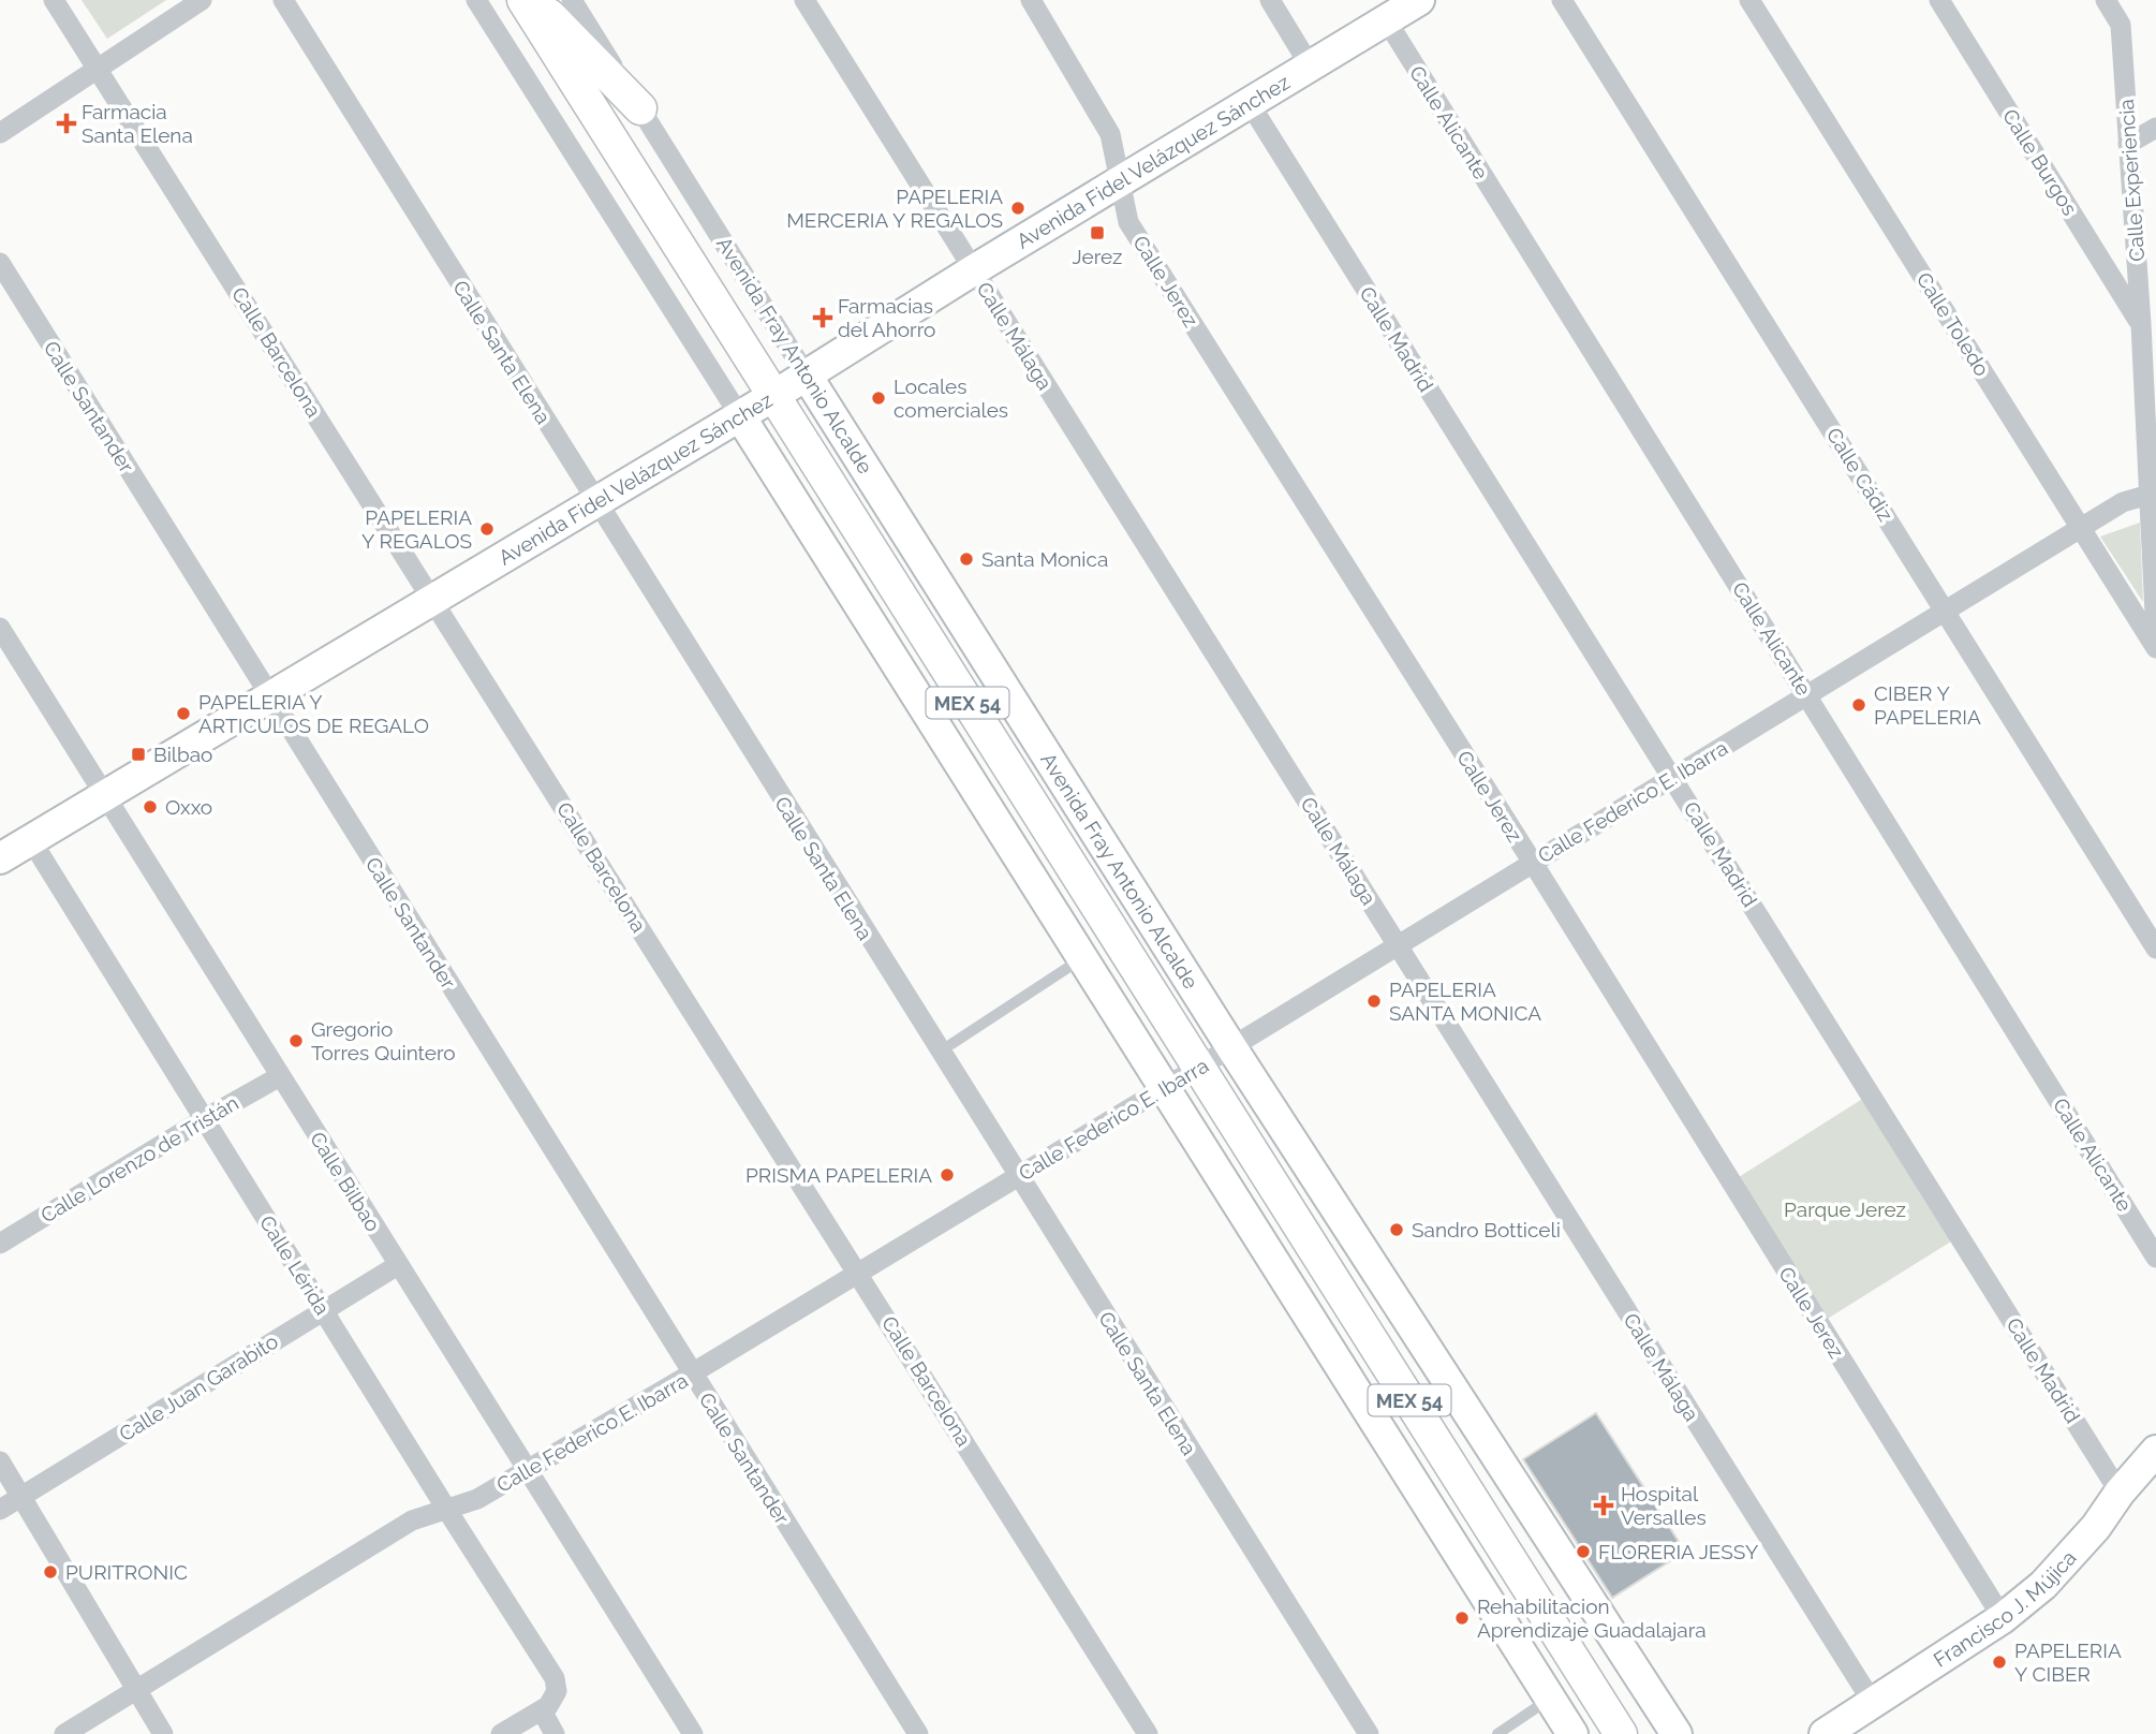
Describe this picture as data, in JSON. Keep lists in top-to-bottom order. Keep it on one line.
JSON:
{"streets":{"main road":["Avenida Fray Antonio Alcalde","MEX 54"],"street":["Calle Alicante","Avenida Fidel Velázquez Sánchez","Calle Burgos","Calle Experiencia","Calle Jerez","Calle Toledo","Calle Málaga","Calle Madrid","Calle Barcelona","Calle Santa Elena","Calle Santander","Calle Cádiz","Calle Federico E. Ibarra","Calle Lorenzo de Tristán","Calle Bilbao","Calle Lérida","Calle Juan Garabito","Francisco J. Mújica"]},"crossings":[["Calle Alicante","Avenida Fidel Velázquez Sánchez"],["Calle Alicante","Calle Federico E. Ibarra"],["Avenida Fidel Velázquez Sánchez","Calle Jerez"],["Avenida Fidel Velázquez Sánchez","Calle Málaga"],["Avenida Fidel Velázquez Sánchez","Calle Madrid"],["Avenida Fidel Velázquez Sánchez","Calle Barcelona"],["Avenida Fidel Velázquez Sánchez","Calle Santa Elena"],["Avenida Fidel Velázquez Sánchez","Avenida Fray Antonio Alcalde"],["Avenida Fidel Velázquez Sánchez","Calle Santander"],["Avenida Fidel Velázquez Sánchez","Calle Bilbao"],["Avenida Fidel Velázquez Sánchez","Calle Lérida"],["Calle Burgos","Calle Experiencia"],["Calle Experiencia","Calle Federico E. Ibarra"],["Calle Jerez","Calle Federico E. Ibarra"],["Calle Jerez","Francisco J. Mújica"],["Calle Toledo","Calle Federico E. Ibarra"],["Calle Málaga","Calle Federico E. Ibarra"],["Calle Málaga","Francisco J. Mújica"],["Calle Madrid","Calle Federico E. Ibarra"],["Calle Madrid","Francisco J. Mújica"],["Calle Barcelona","Calle Federico E. Ibarra"],["Calle Santa Elena","Calle Federico E. Ibarra"],["Avenida Fray Antonio Alcalde","Calle Federico E. Ibarra"],["Calle Santander","Calle Federico E. Ibarra"],["Calle Cádiz","Calle Federico E. Ibarra"],["Calle Federico E. Ibarra","Calle Bilbao"],["Calle Federico E. Ibarra","Calle Lérida"],["Calle Lorenzo de Tristán","Calle Bilbao"],["Calle Lorenzo de Tristán","Calle Lérida"],["Calle Bilbao","Calle Juan Garabito"],["Calle Lérida","Calle Juan Garabito"]],"parks":["Parque Jerez"],"places":{"health":["Farmacia Santa Elena","Farmacias del Ahorro","Hospital Versalles"],"other":["PAPELERIA MERCERIA Y REGALOS","Locales comerciales","PAPELERIA Y REGALOS","Santa Monica","CIBER Y PAPELERIA","PAPELERIA Y ARTICULOS DE REGALO","Oxxo","PAPELERIA SANTA MONICA","Gregorio Torres Quintero","PRISMA PAPELERIA","Sandro Botticeli","FLORERIA JESSY","PURITRONIC","Rehabilitacion Aprendizaje Guadalajara","PAPELERIA Y CIBER"],"transit":["Jerez","Bilbao"]}}
